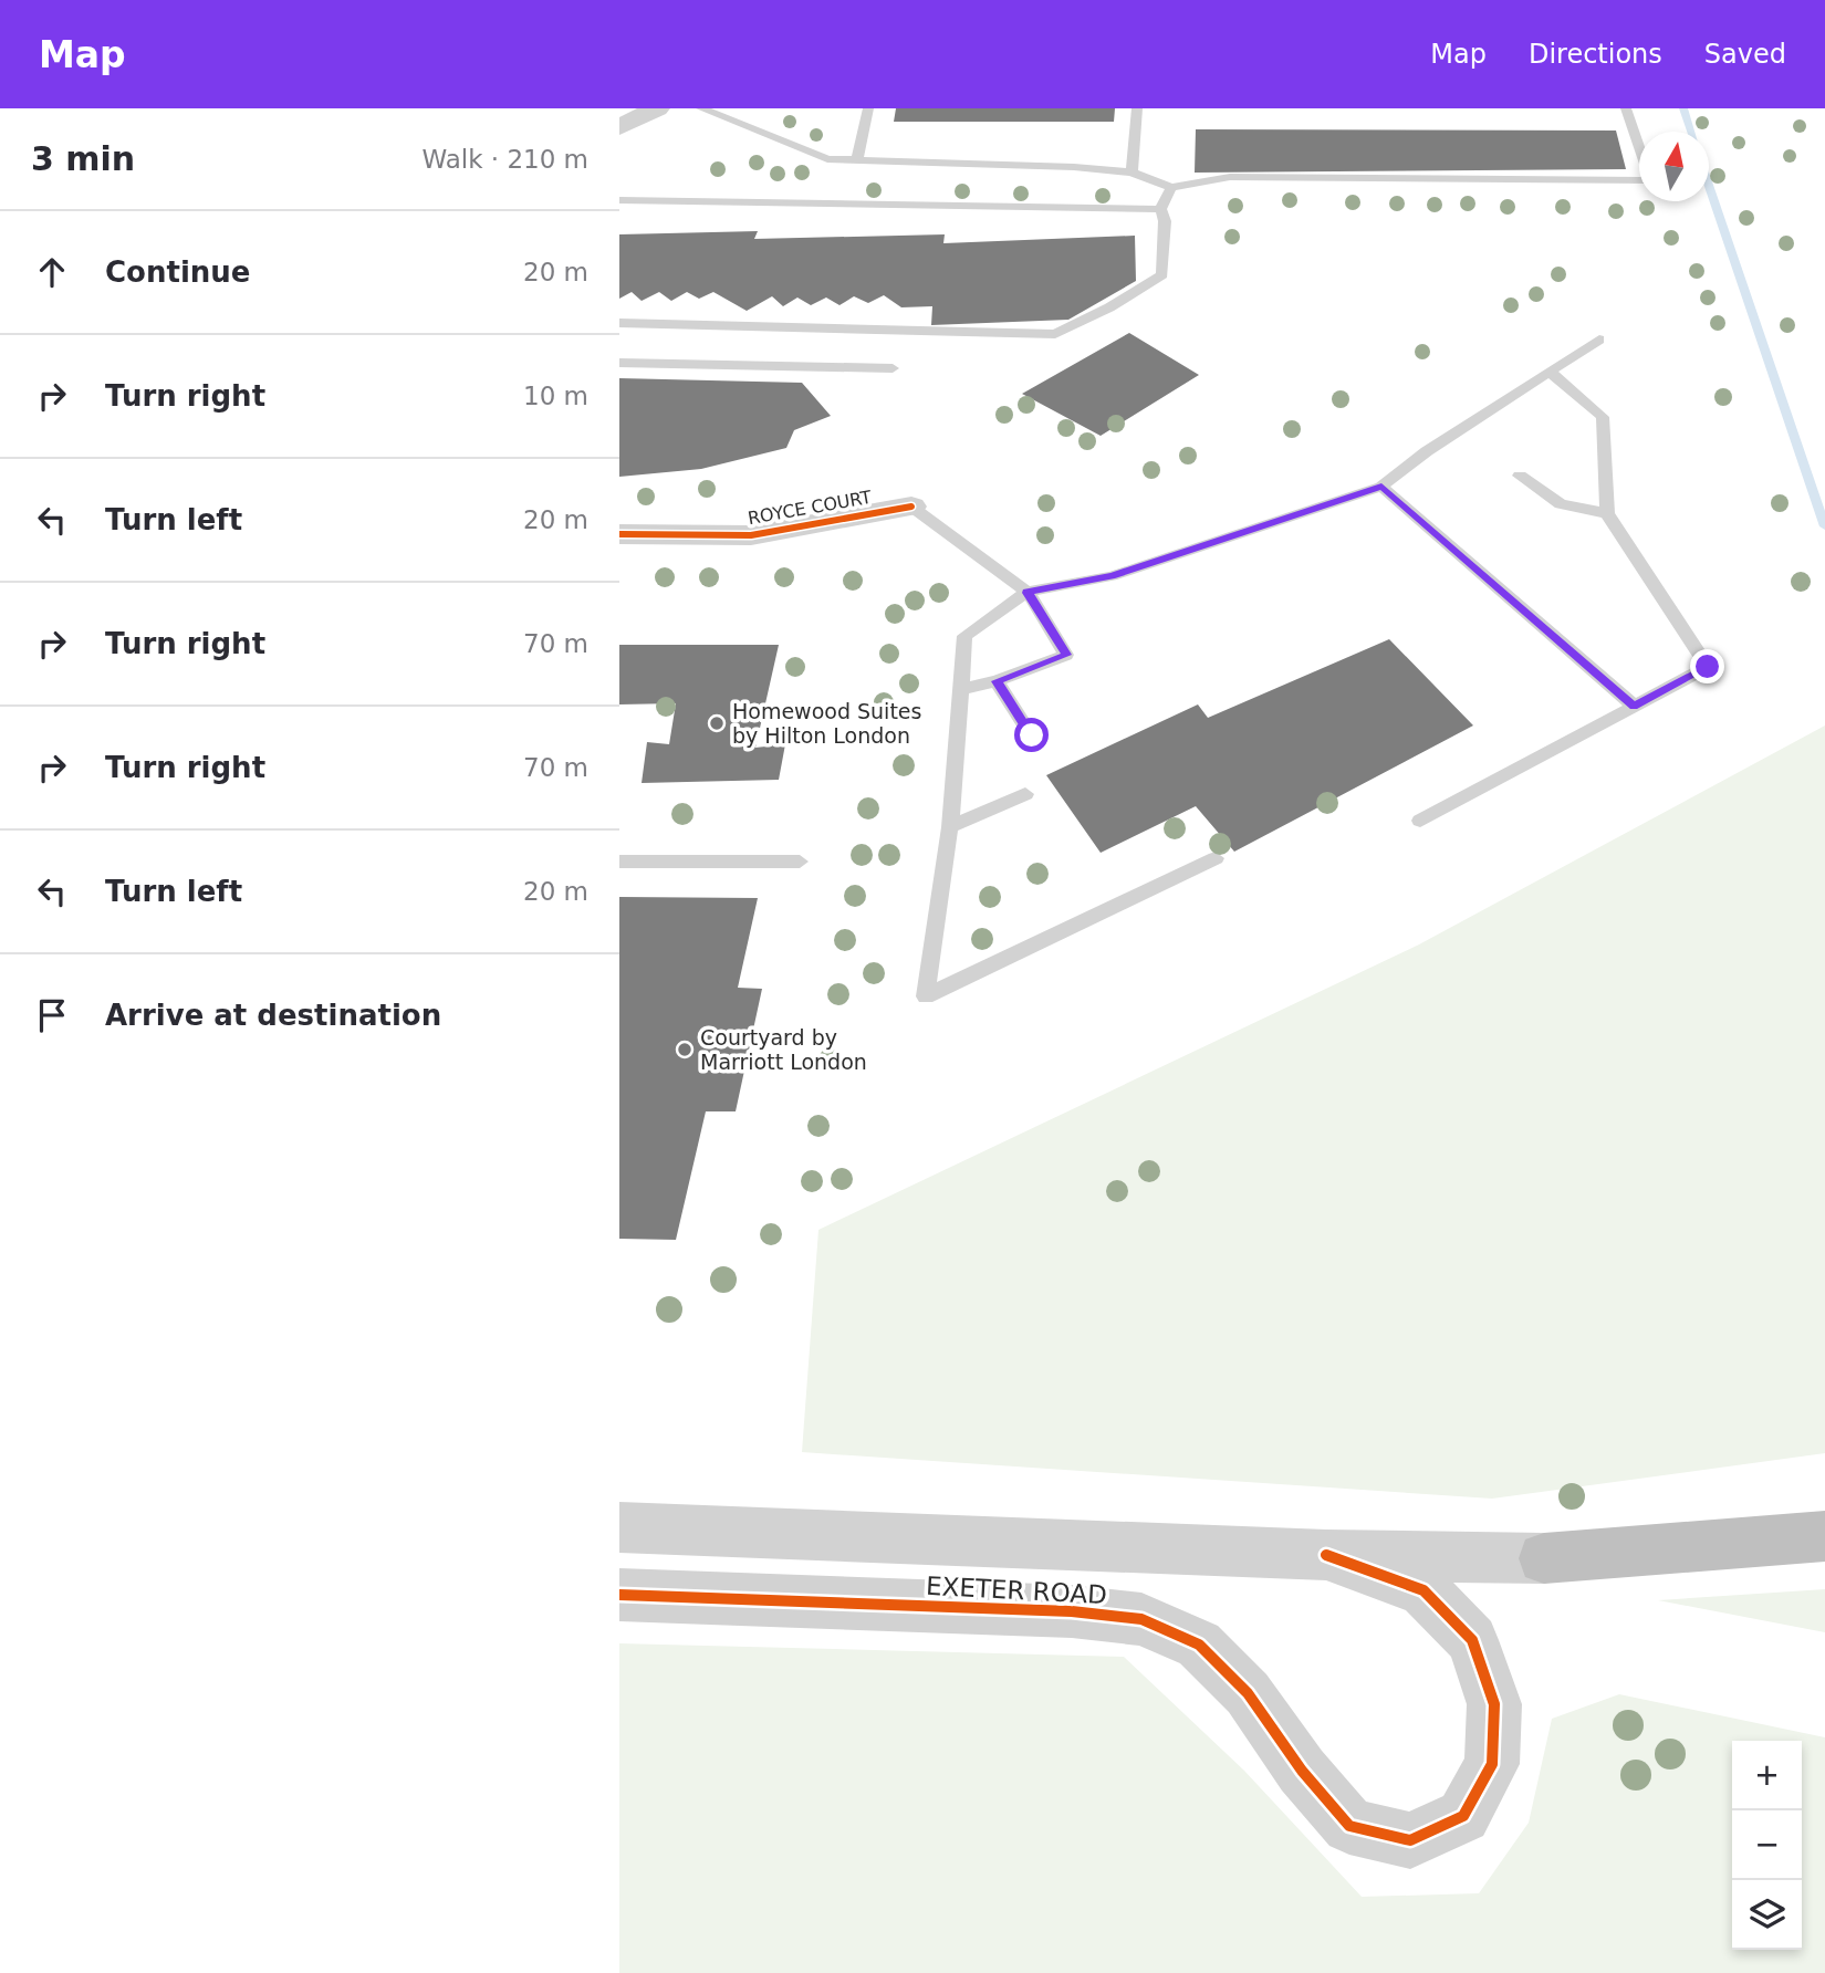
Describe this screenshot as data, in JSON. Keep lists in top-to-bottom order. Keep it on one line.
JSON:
{"streets":{"street":["ROYCE COURT","EXETER ROAD"]},"places":["Homewood Suites by Hilton London","Courtyard by Marriott London"],"north":"top","page":{"header":"Map","nav":["Map","Directions","Saved"],"heading":["3 min","Walk · 210 m"],"list":[["Continue","20 m"],["Turn right","10 m"],["Turn left","20 m"],["Turn right","70 m"],["Turn right","70 m"],["Turn left","20 m"],"Arrive at destination"],"map_buttons":["+","−"]}}
